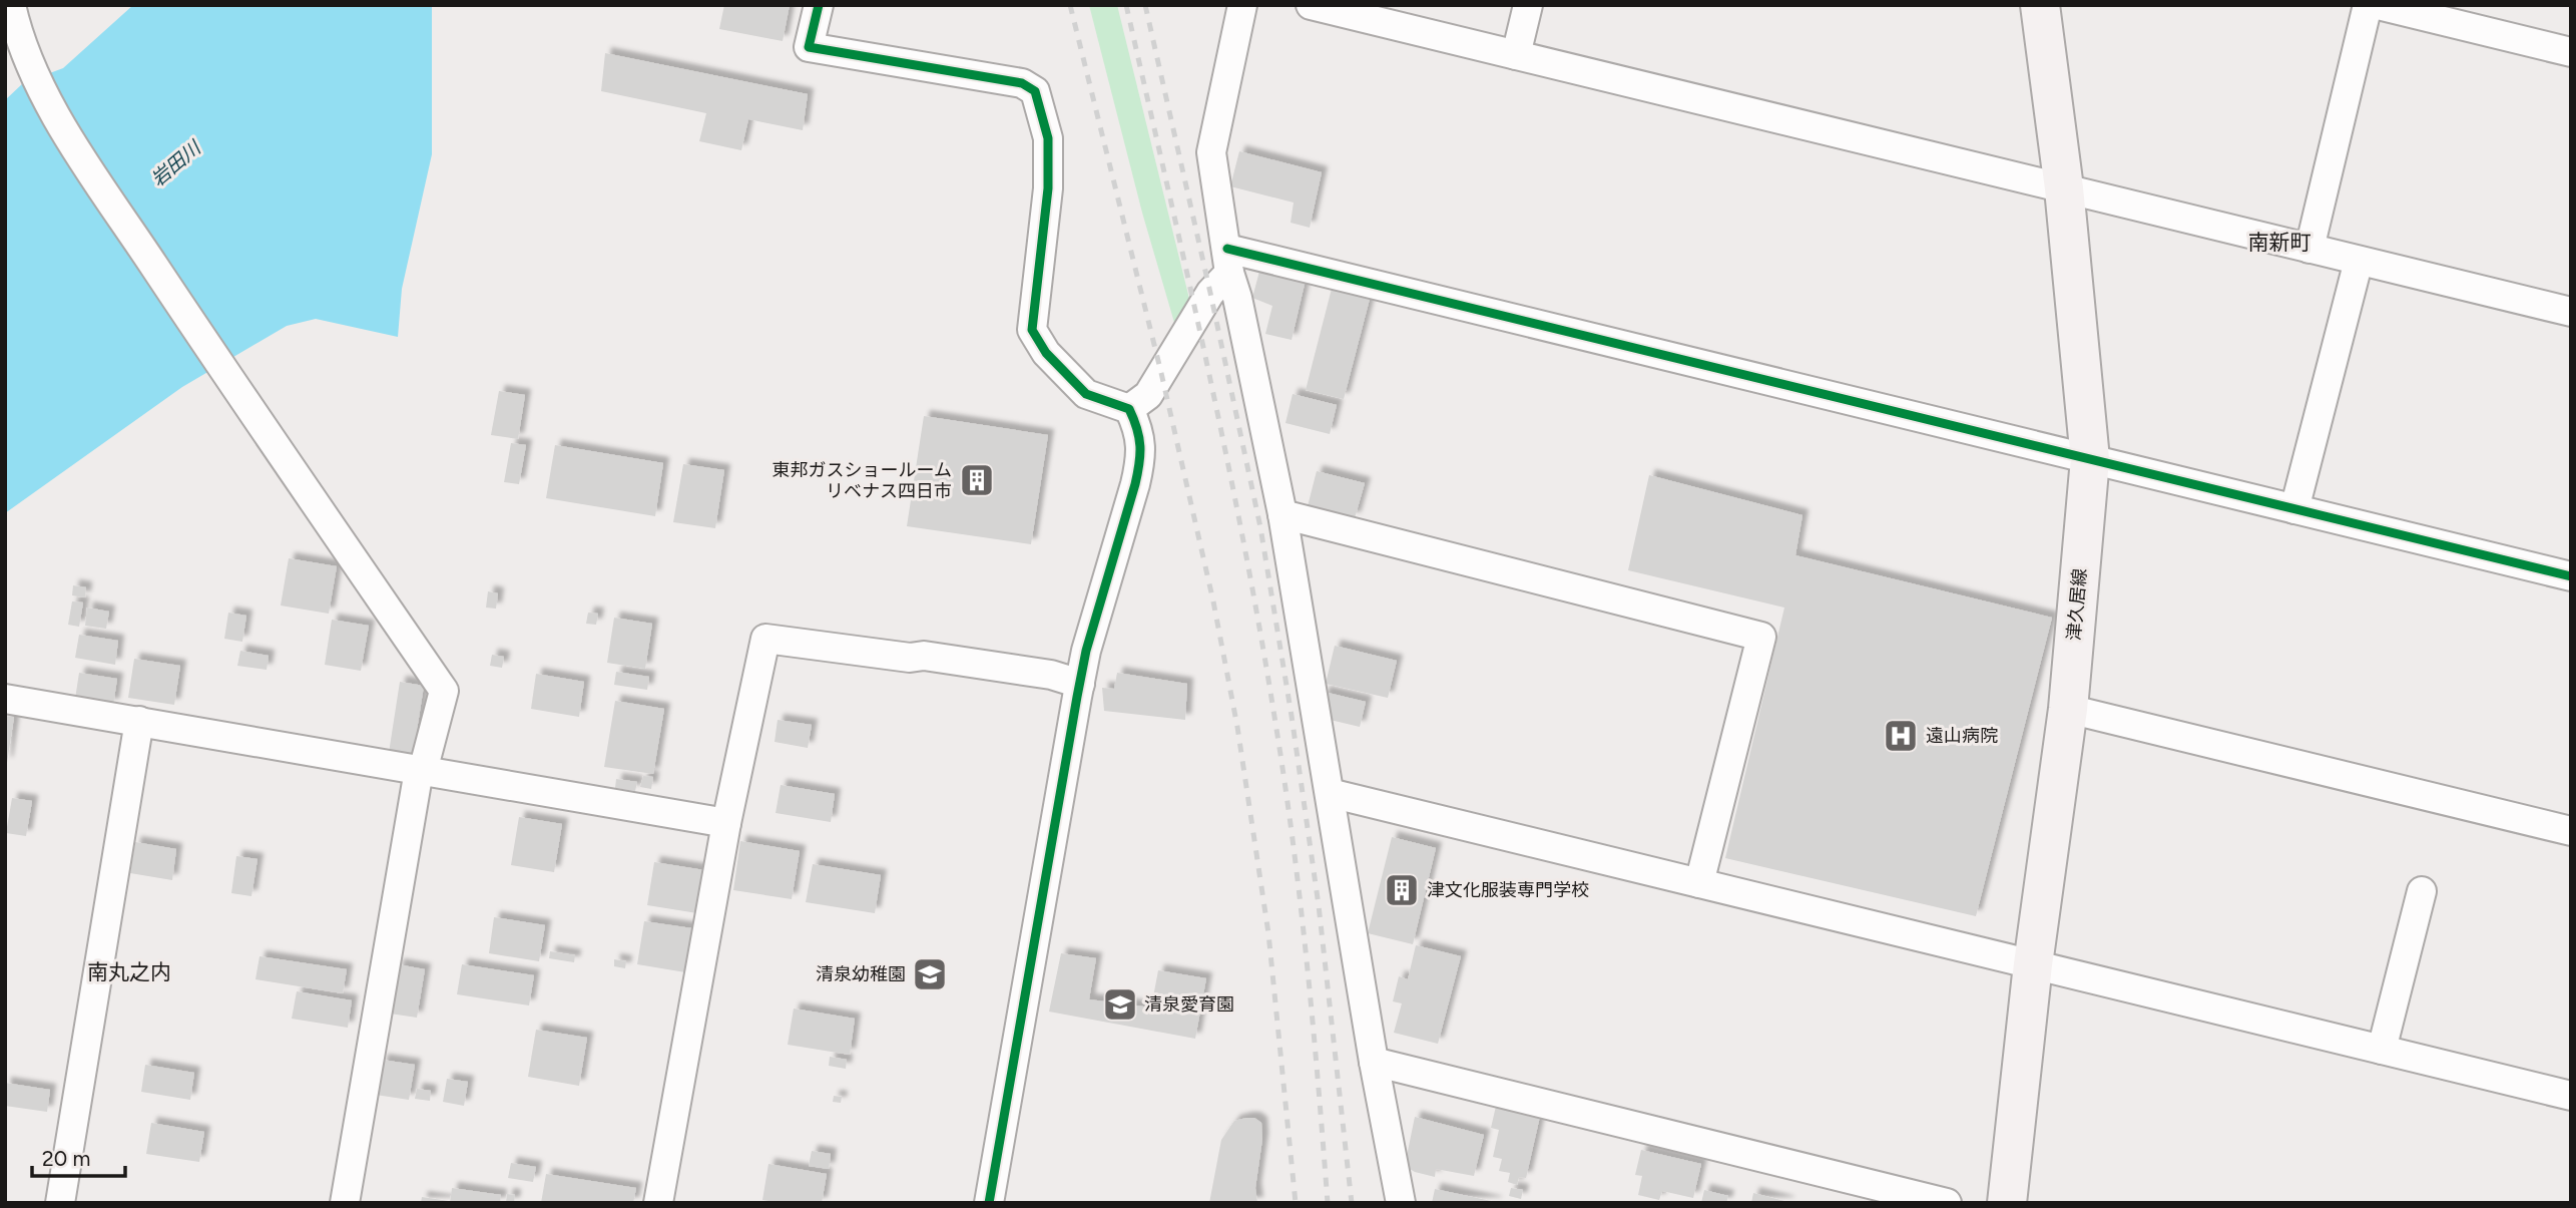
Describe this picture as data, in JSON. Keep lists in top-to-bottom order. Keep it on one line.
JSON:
{"streets":{"main road":["津久居線"]},"districts":["南新町","南丸之内"],"water":["岩田川"],"places":{"building":["東邦ガスショールーム リベナス四日市","津文化服装専門学校"],"hospital":["遠山病院"],"school or university":["清泉幼稚園","清泉愛育園"]},"scale_bar":"20 m"}
